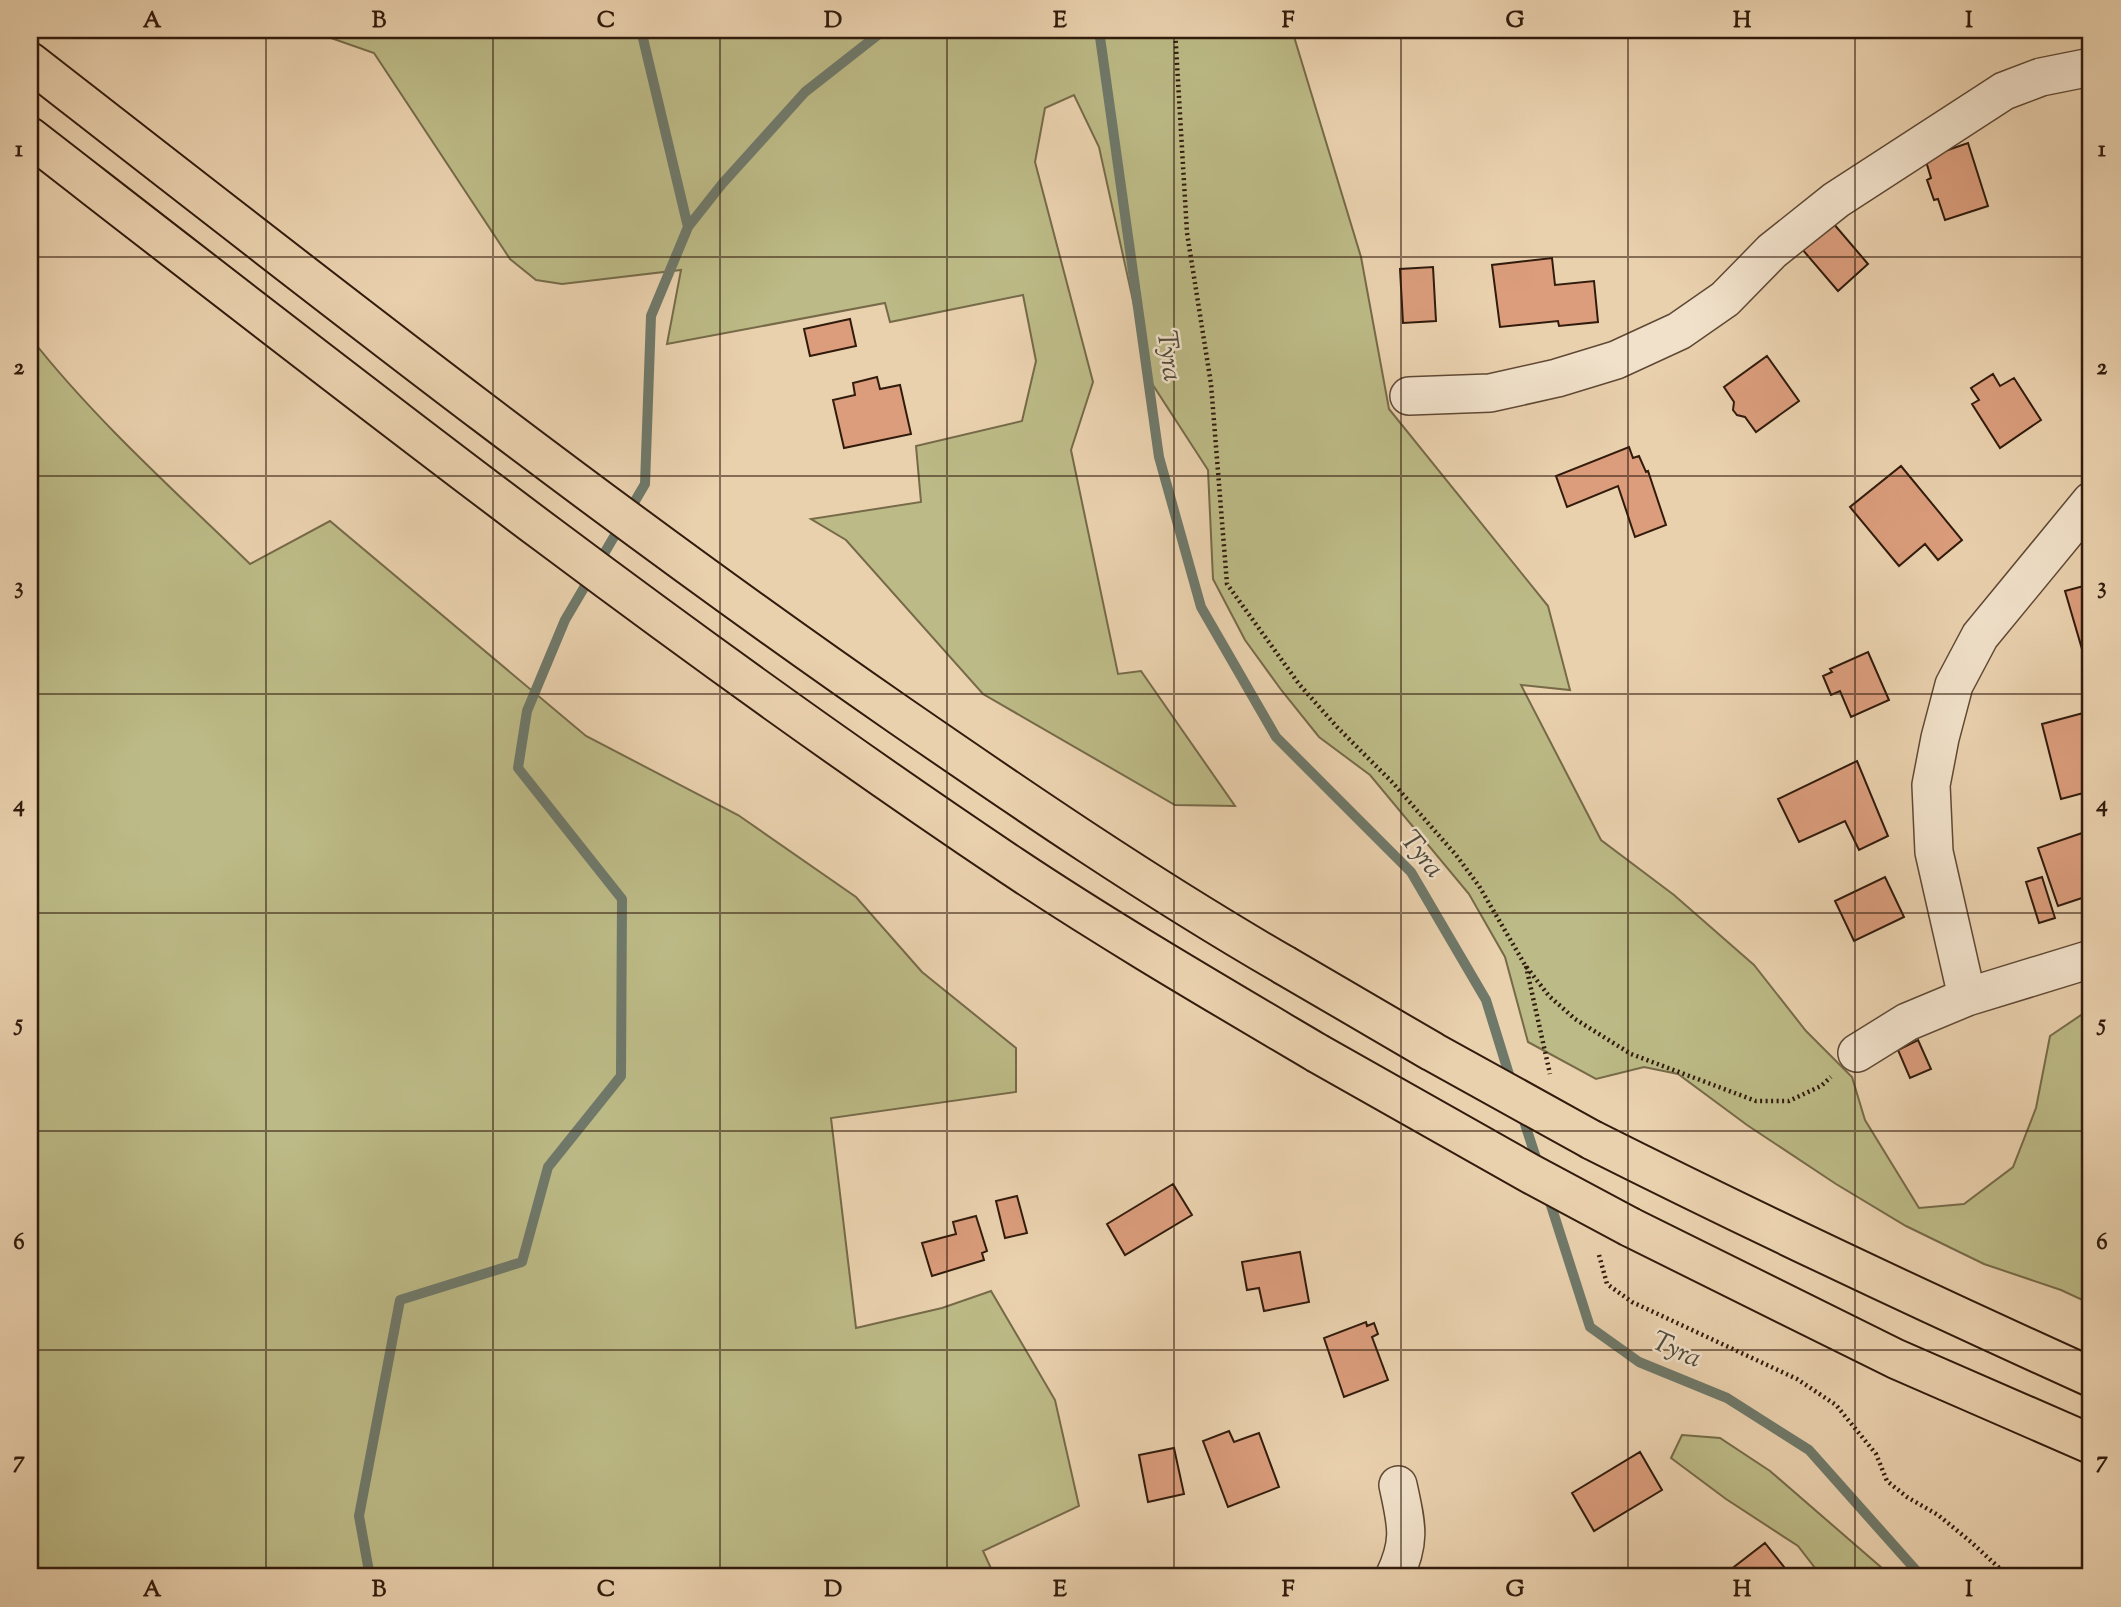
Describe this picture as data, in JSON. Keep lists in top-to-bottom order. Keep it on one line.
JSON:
{"water":["Tyra"],"grid":{"columns":["A","B","C","D","E","F","G","H","I"],"rows":["1","2","3","4","5","6","7"]}}
